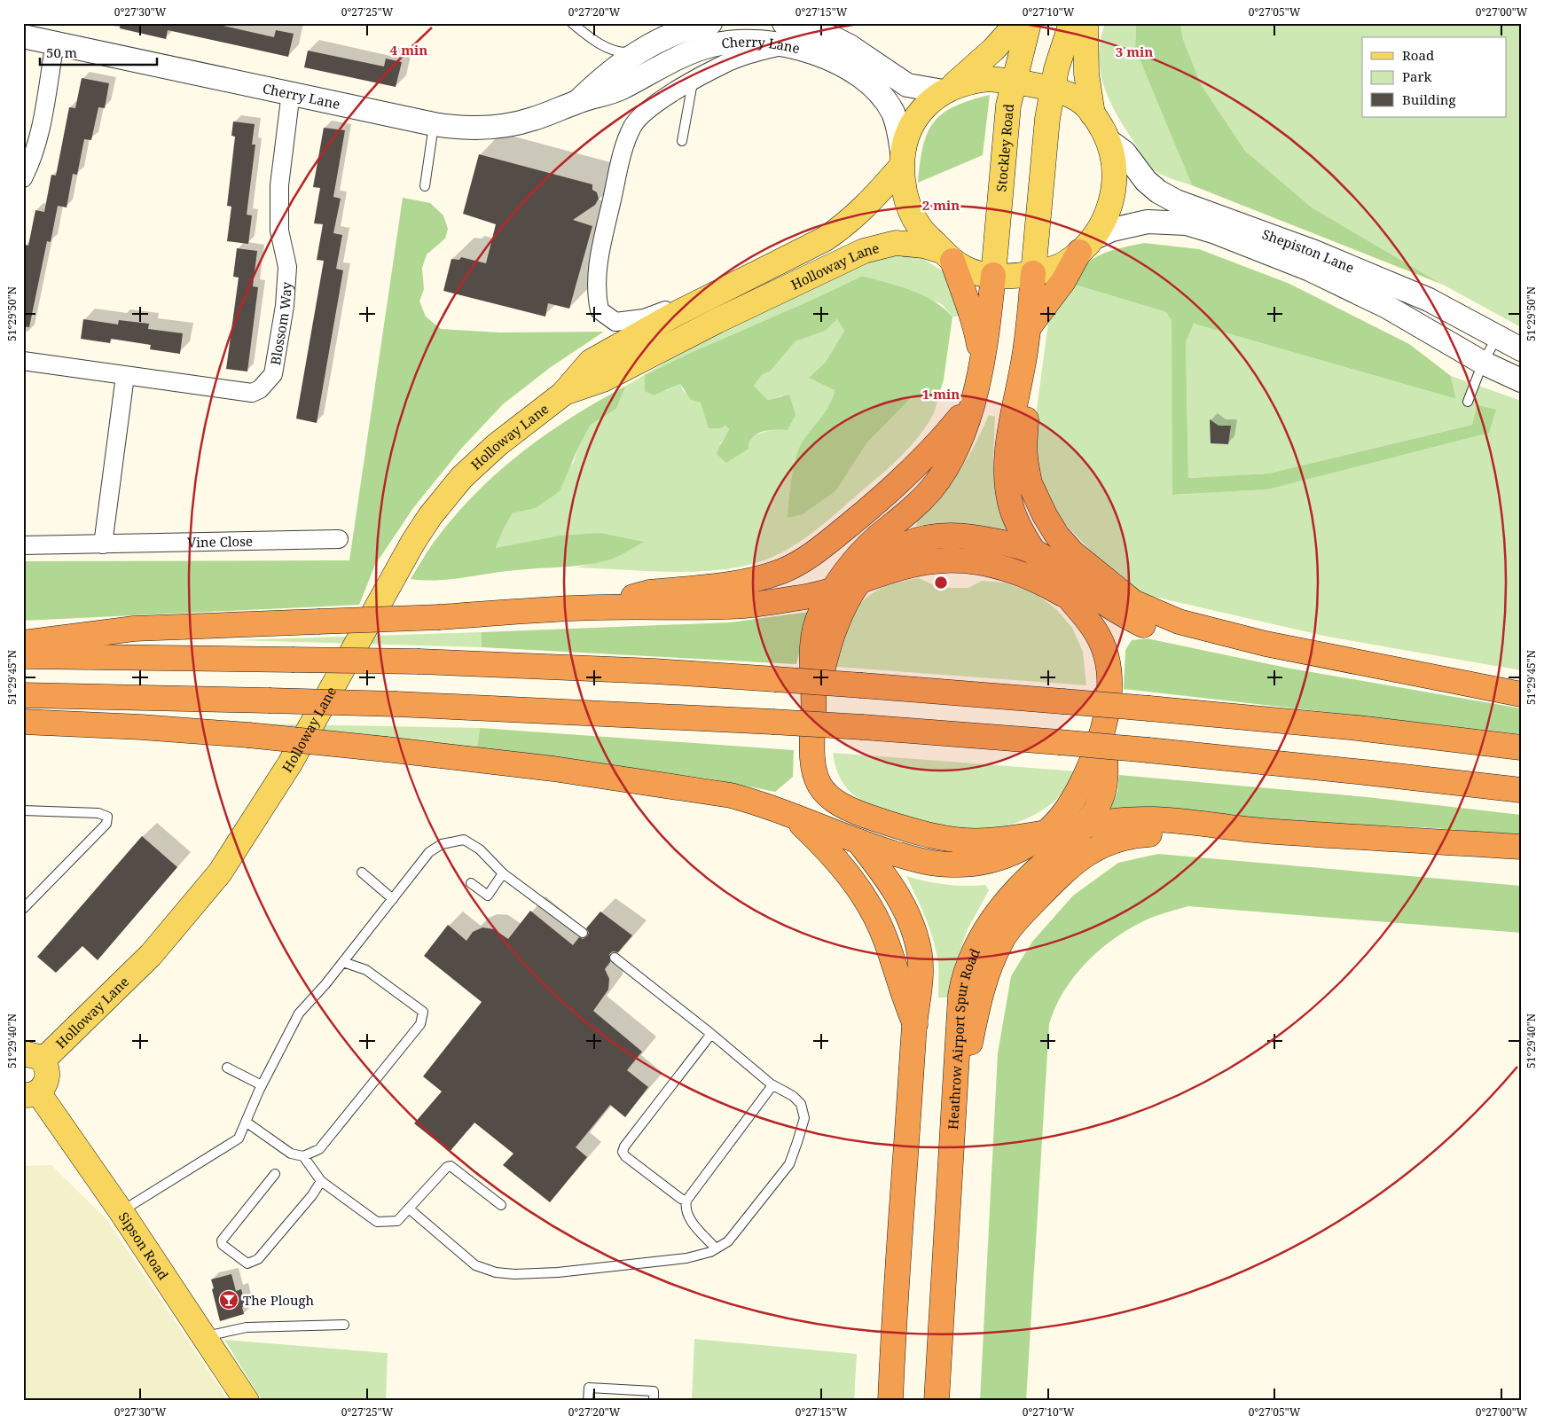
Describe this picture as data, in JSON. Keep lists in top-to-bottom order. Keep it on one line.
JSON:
{"streets":{"highway":["Heathrow Airport Spur Road"],"main road":["Stockley Road","Holloway Lane","Sipson Road"],"street":["Cherry Lane","Shepiston Lane","Blossom Way","Vine Close"]},"crossings":[["Cherry Lane","Holloway Lane"],["Cherry Lane","Blossom Way"]],"places":{"bar":["The Plough"]},"legend":["Road","Park","Building"],"scale_bar":"50 m","coordinates":["0°27'30\"W","0°27'25\"W","0°27'20\"W","0°27'15\"W","0°27'10\"W","0°27'05\"W","0°27'00\"W","51°29'50\"N","51°29'45\"N","51°29'40\"N"],"rings":["4 min","3 min","2 min","1 min"]}
